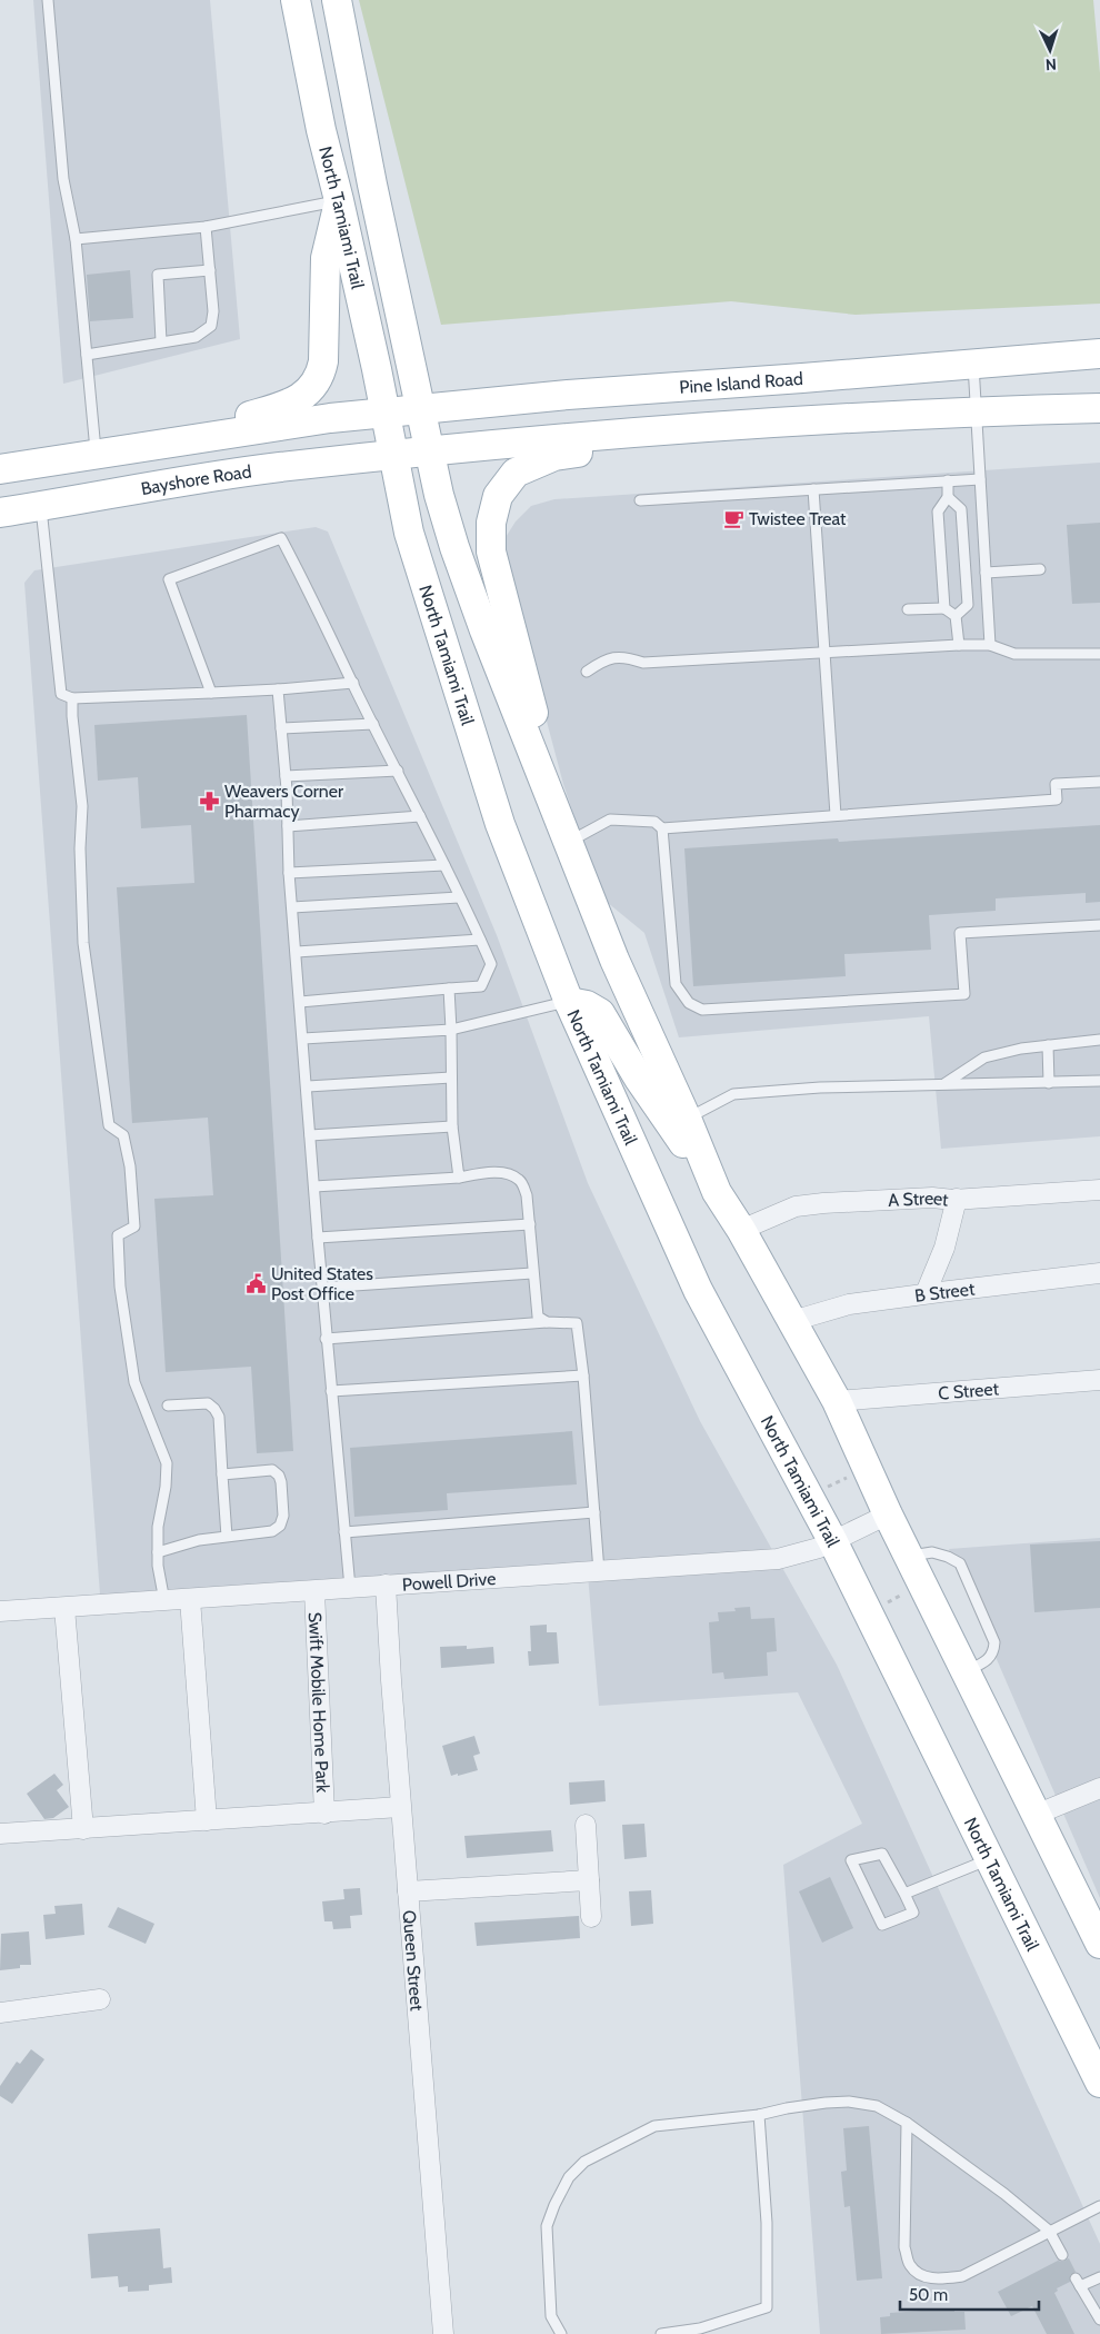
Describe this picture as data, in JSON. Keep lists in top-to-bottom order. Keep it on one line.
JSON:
{"streets":{"main road":["North Tamiami Trail","Pine Island Road","Bayshore Road"],"street":["A Street","B Street","C Street","Powell Drive","Swift Mobile Home Park","Queen Street"]},"crossings":[["North Tamiami Trail","Pine Island Road"],["North Tamiami Trail","Bayshore Road"],["North Tamiami Trail","A Street"],["North Tamiami Trail","B Street"],["North Tamiami Trail","C Street"],["North Tamiami Trail","Powell Drive"],["Powell Drive","Swift Mobile Home Park"],["Powell Drive","Queen Street"],["Swift Mobile Home Park","Queen Street"]],"places":{"cafe":["Twistee Treat"],"pharmacy":["Weavers Corner Pharmacy"],"public building":["United States Post Office"]},"scale_bar":"50 m","north":"bottom"}
